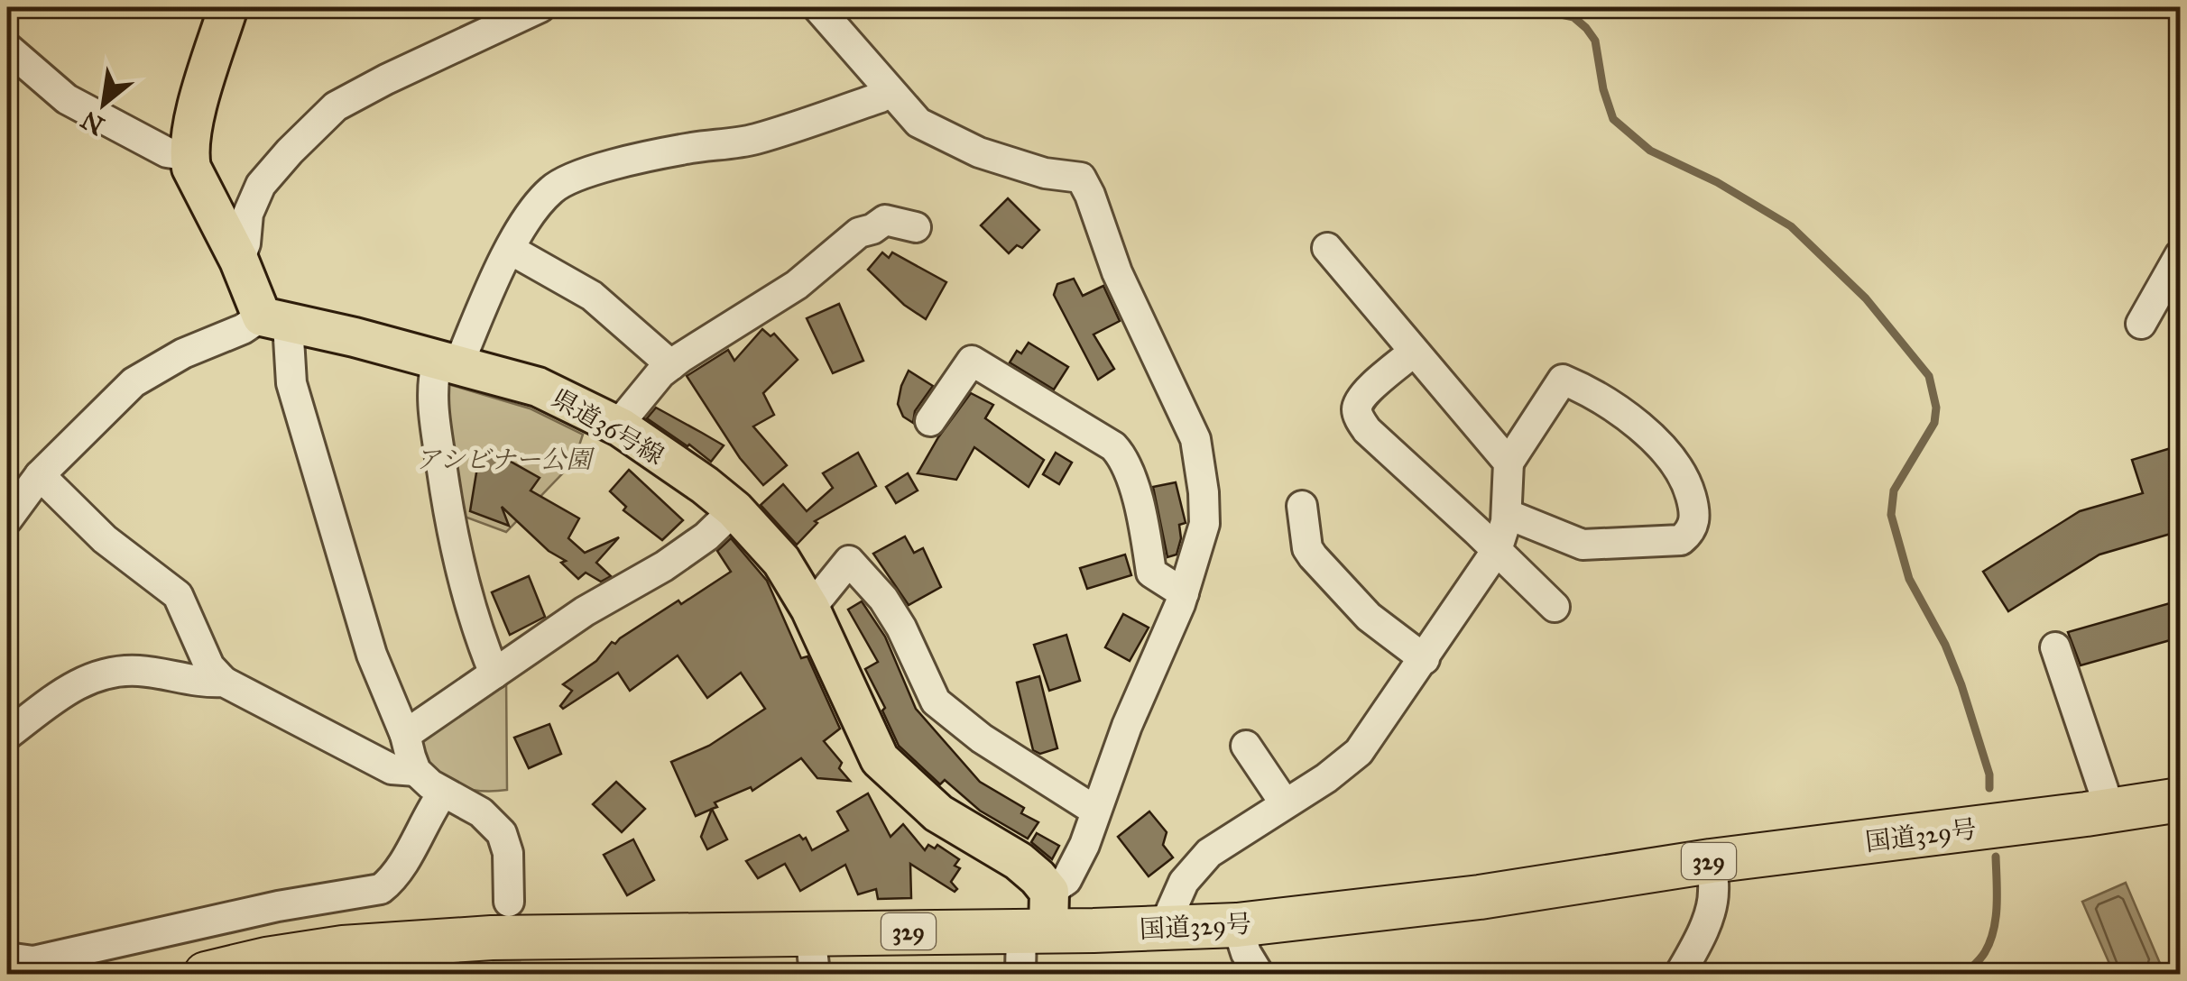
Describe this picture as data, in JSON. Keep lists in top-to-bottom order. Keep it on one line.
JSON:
{"streets":{"highway":["国道329号","329"],"main road":["県道36号線"]},"crossings":[["県道36号線","国道329号"]],"parks":["アシビナー公園"],"north":"bottom left"}
